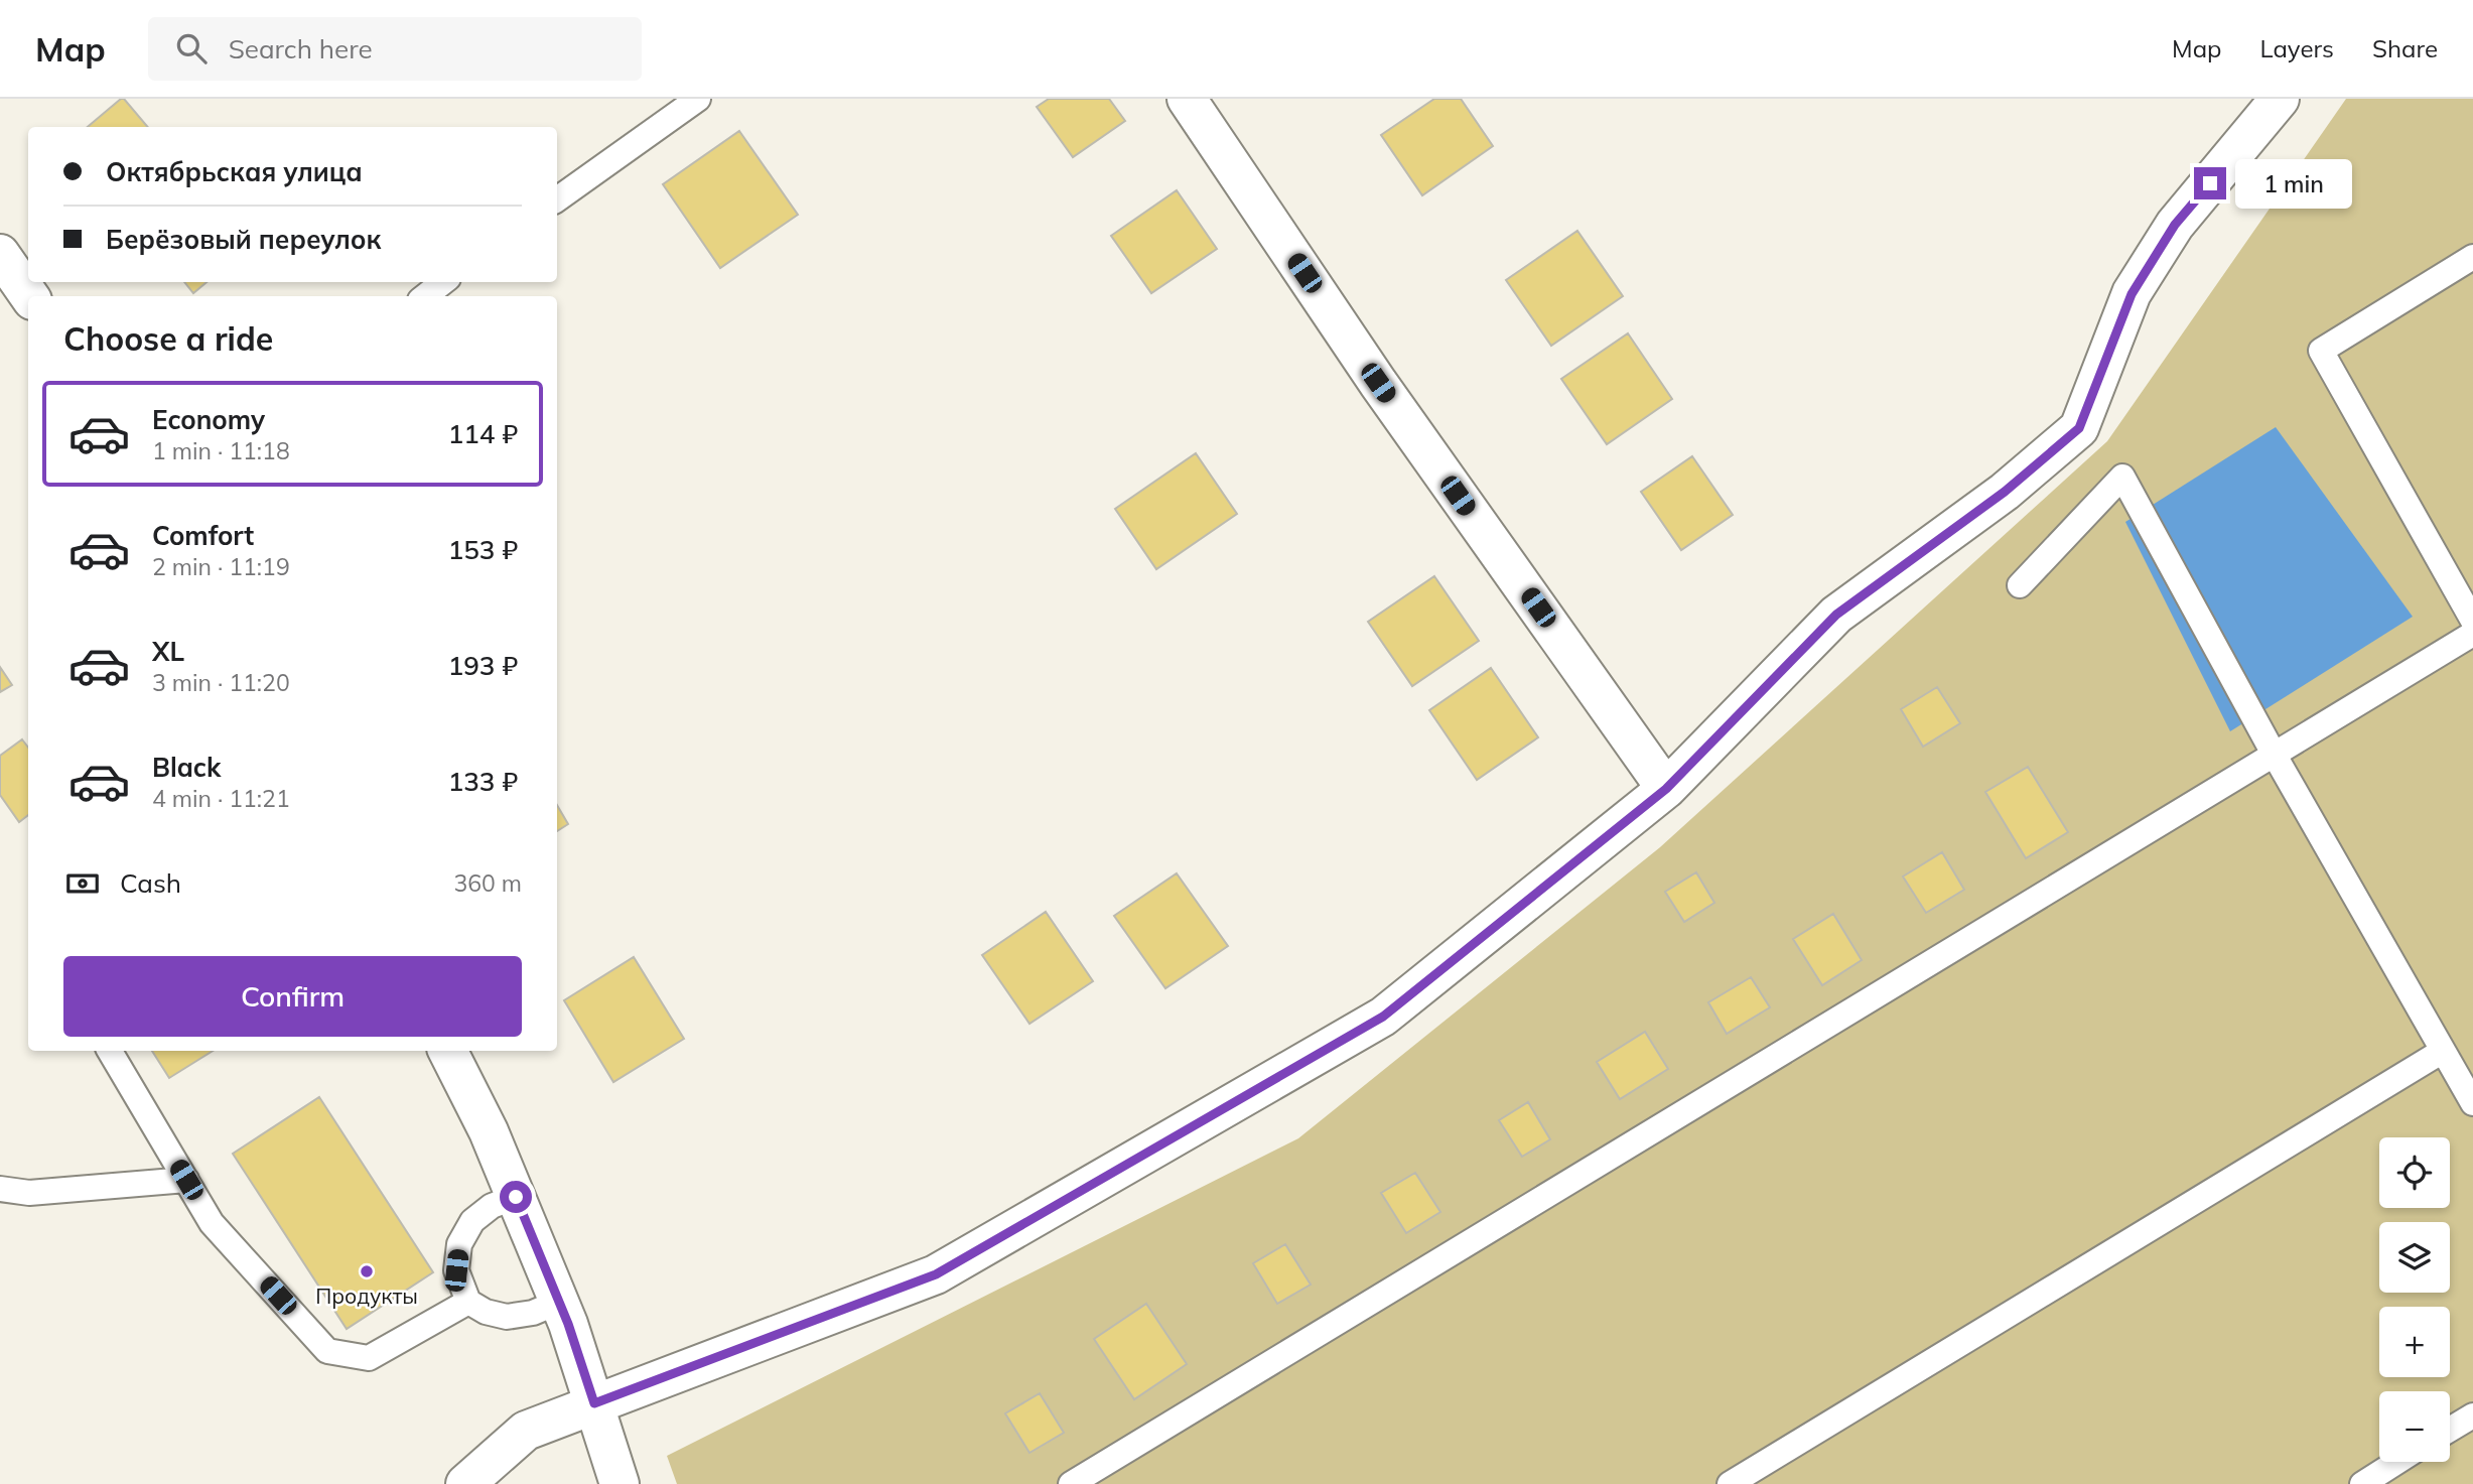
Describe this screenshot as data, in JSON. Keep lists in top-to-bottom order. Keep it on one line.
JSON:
{"places":["Продукты"],"page":{"header":"Map","search":"Search here","nav":["Map","Layers","Share"],"banner":["Октябрьская улица","Берёзовый переулок"],"bubble":"1 min","heading":"Choose a ride","list":[{"name":"Economy","note":"1 min · 11:18","value":"114 ₽"},{"name":"Comfort","note":"2 min · 11:19","value":"153 ₽"},{"name":"XL","note":"3 min · 11:20","value":"193 ₽"},{"name":"Black","note":"4 min · 11:21","value":"133 ₽"}],"pay":["Cash","360 m"],"buttons":"Confirm","map_buttons":["+","−"]}}
